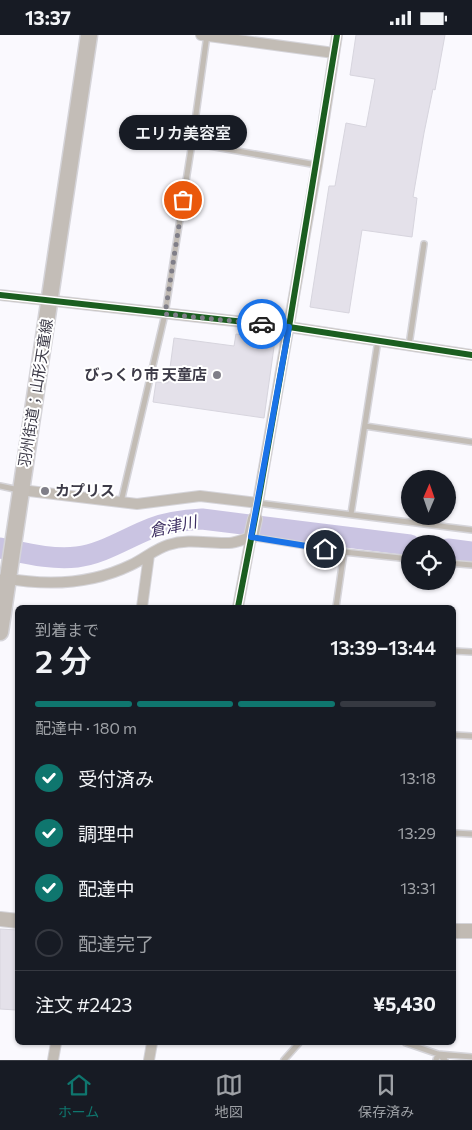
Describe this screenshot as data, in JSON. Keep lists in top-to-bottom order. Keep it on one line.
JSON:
{"streets":{"main road":["羽州街道；山形天童線"]},"water":["倉津川"],"places":["エリカ美容室","びっくり市 天童店","カプリス"],"north":"top","page":{"status":"13:37","bubble":"エリカ美容室","heading":["2 分","到着まで","13:39–13:44"],"panel":["注文 #2423","¥5,430"],"bar":"配達中 · 180 m","list":[["受付済み","13:18"],["調理中","13:29"],["配達中","13:31"],"配達完了"],"tabs":["ホーム","地図","保存済み"]}}
